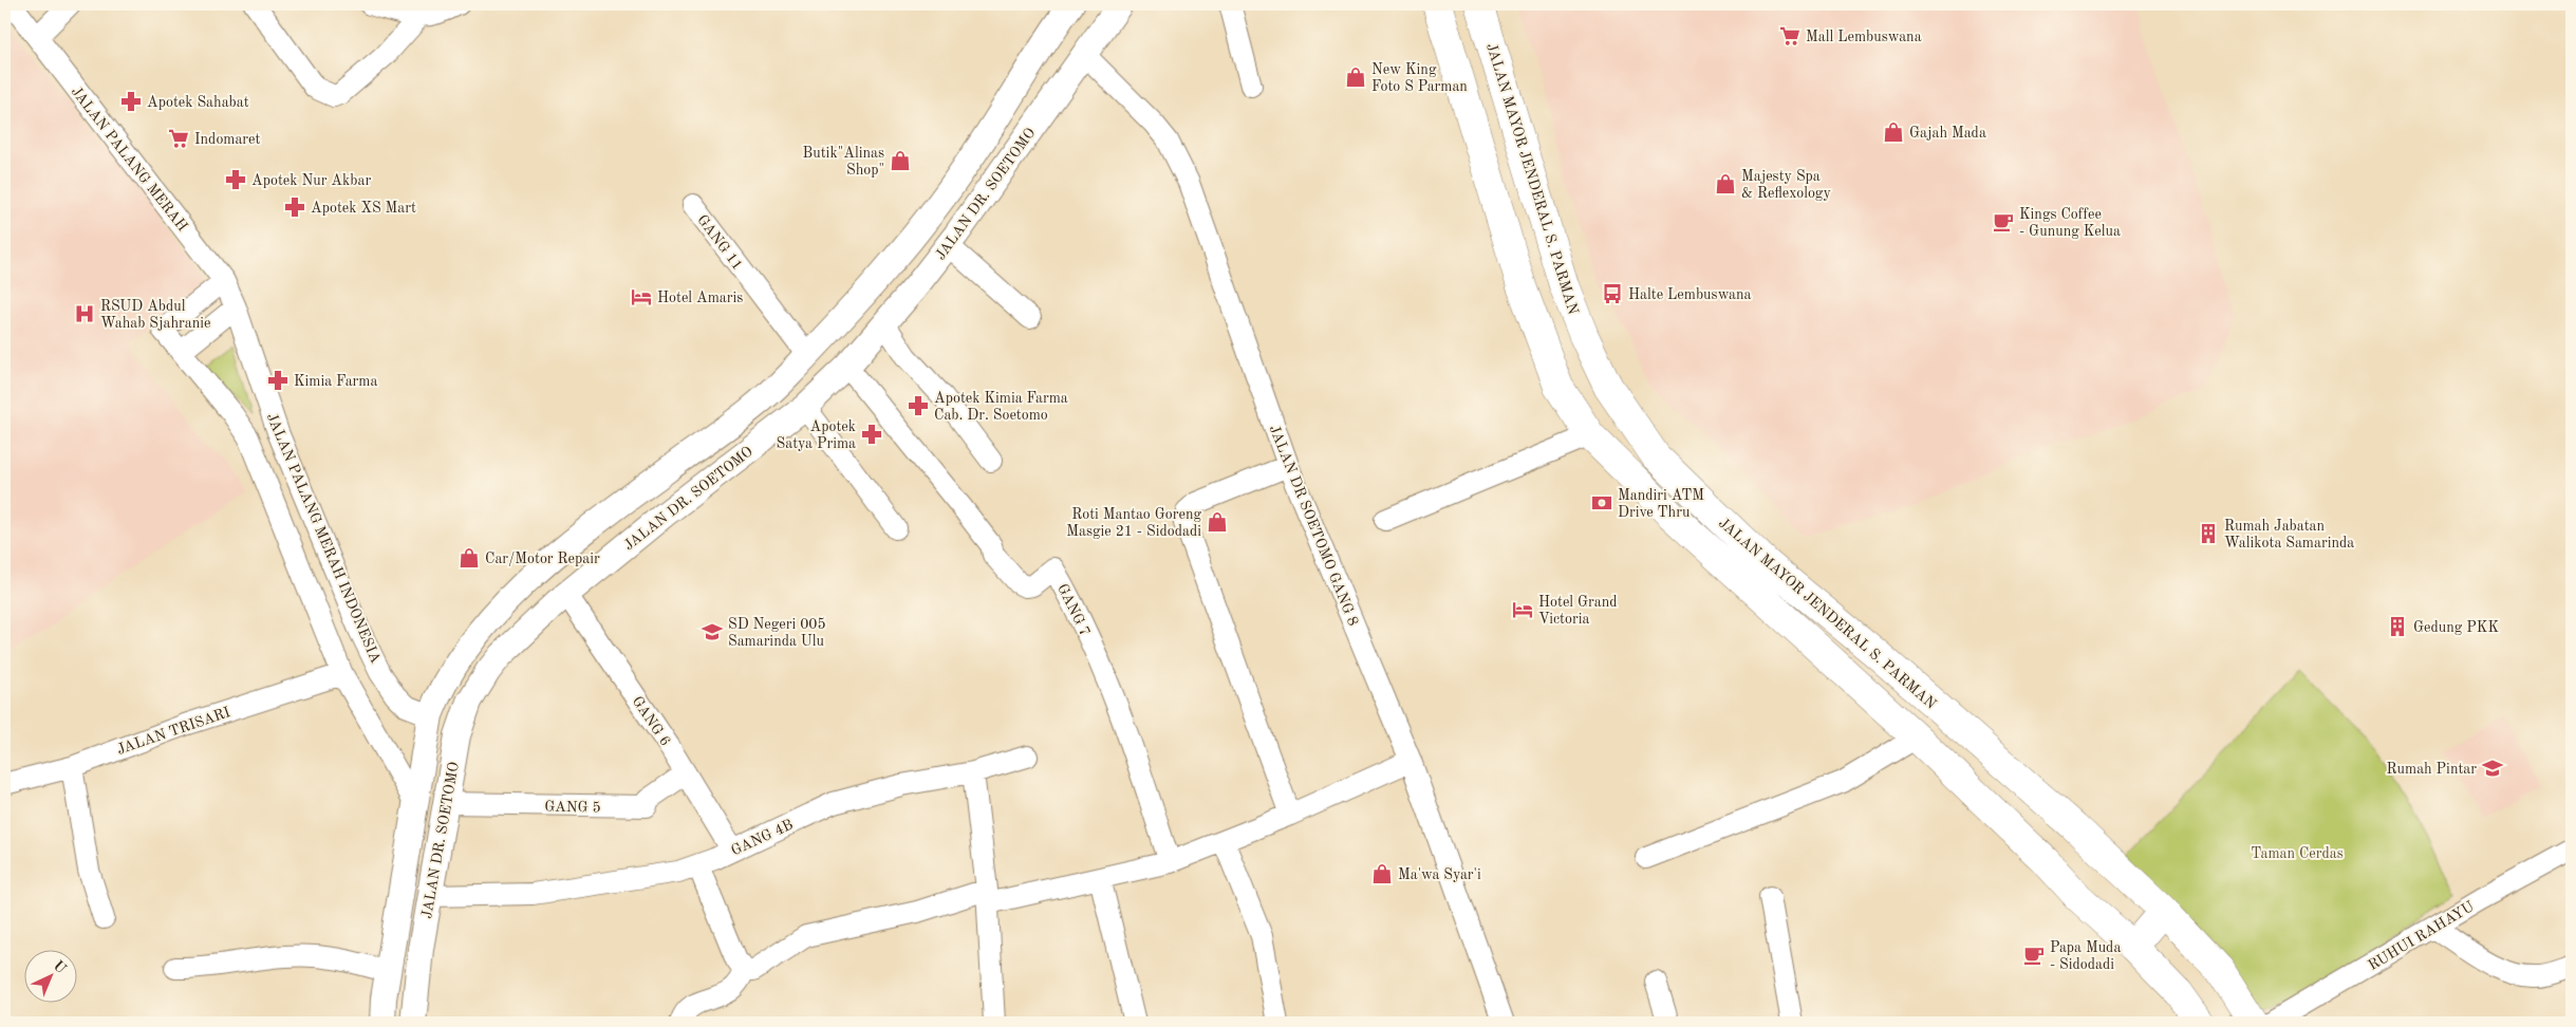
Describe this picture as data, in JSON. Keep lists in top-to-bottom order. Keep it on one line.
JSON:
{"streets":{"main road":["JALAN MAYOR JENDERAL S. PARMAN"],"street":["JALAN PALANG MERAH","JALAN DR. SOETOMO","GANG 11","JALAN DR SOETOMO GANG 8","JALAN PALANG MERAH INDONESIA","GANG 7","GANG 6","JALAN TRISARI","GANG 5","GANG 4B","RUHUI RAHAYU"]},"crossings":[["JALAN PALANG MERAH","JALAN PALANG MERAH INDONESIA"],["JALAN DR. SOETOMO","GANG 11"],["JALAN DR. SOETOMO","JALAN DR SOETOMO GANG 8"],["JALAN DR. SOETOMO","JALAN PALANG MERAH INDONESIA"],["JALAN DR. SOETOMO","GANG 7"],["JALAN DR. SOETOMO","GANG 6"],["JALAN DR. SOETOMO","GANG 5"],["JALAN DR. SOETOMO","GANG 4B"],["GANG 6","GANG 5"],["GANG 6","GANG 4B"]],"parks":["Taman Cerdas"],"places":{"supermarket":["Mall Lembuswana","Indomaret"],"shop":["New King Foto S Parman","Gajah Mada","Butik\"Alinas Shop\"","Majesty Spa & Reflexology","Roti Mantao Goreng Masgie 21 - Sidodadi","Car/Motor Repair","Ma'wa Syar'i"],"pharmacy":["Apotek Sahabat","Apotek Nur Akbar","Apotek XS Mart","Kimia Farma","Apotek Kimia Farma Cab. Dr. Soetomo","Apotek Satya Prima"],"cafe":["Kings Coffee - Gunung Kelua","Papa Muda - Sidodadi"],"bus stop":["Halte Lembuswana"],"hotel":["Hotel Amaris","Hotel Grand Victoria"],"hospital":["RSUD Abdul Wahab Sjahranie"],"bank":["Mandiri ATM Drive Thru"],"building":["Rumah Jabatan Walikota Samarinda","Gedung PKK"],"school or university":["SD Negeri 005 Samarinda Ulu","Rumah Pintar"]},"north":"top right"}
